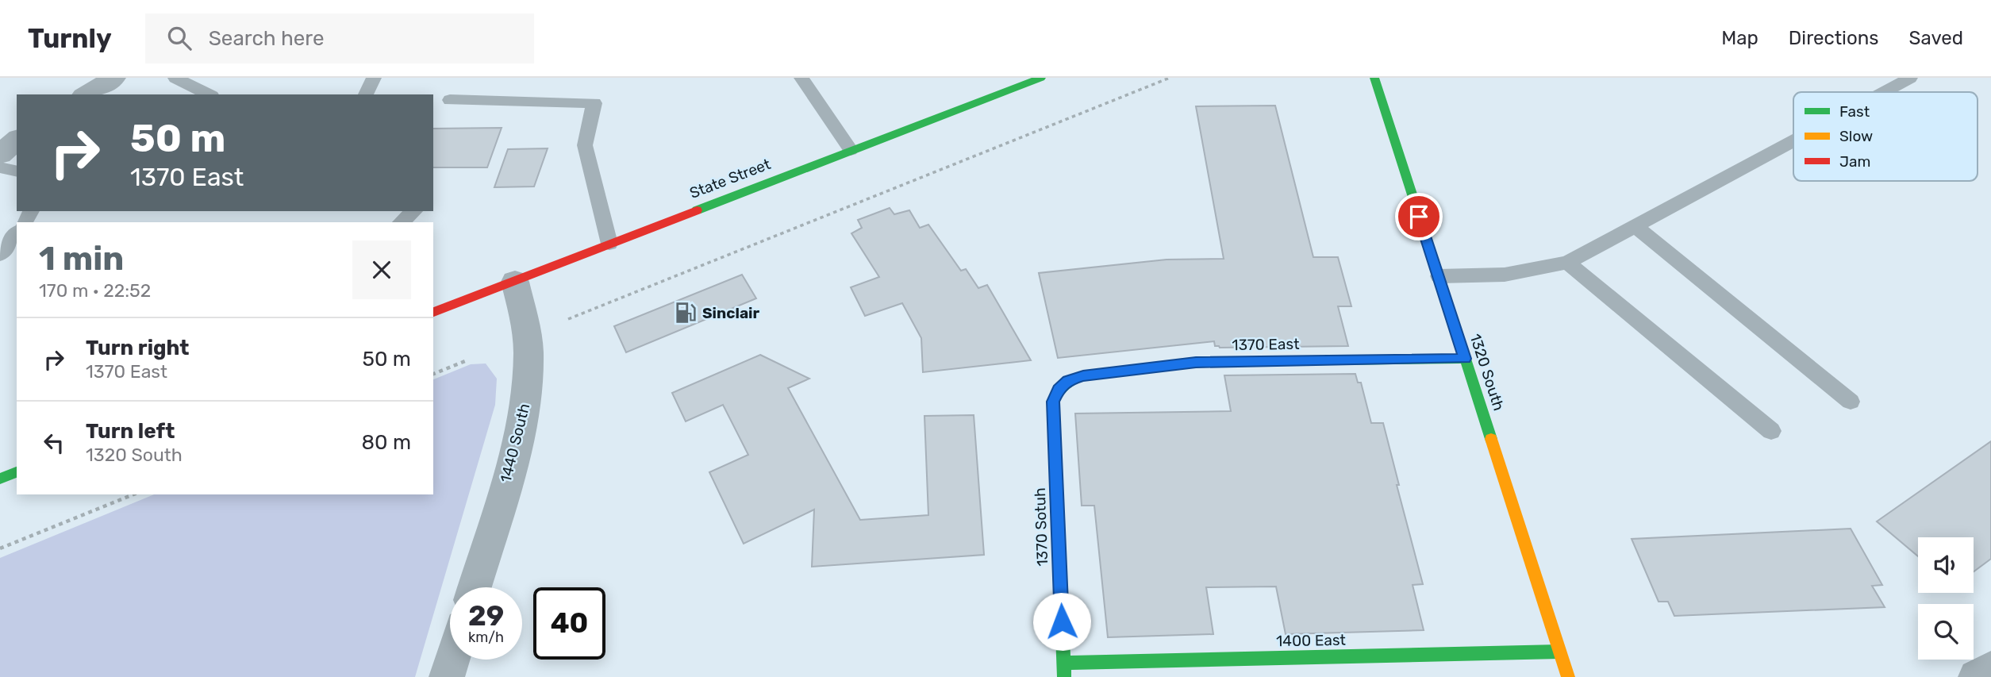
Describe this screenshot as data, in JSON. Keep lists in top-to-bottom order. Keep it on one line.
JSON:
{"streets":{"street":["State Street","1370 East","1320 South","1440 South","1370 Sotuh","1400 East"]},"crossings":[["State Street","1440 South"],["1370 East","1320 South"],["1370 East","1370 Sotuh"],["1320 South","1400 East"],["1370 Sotuh","1400 East"]],"places":{"fuel station":["Sinclair"]},"legend":["Fast","Slow","Jam"],"page":{"header":"Turnly","search":"Search here","nav":["Map","Directions","Saved"],"turn":["50 m","1370 East"],"heading":["1 min","170 m · 22:52"],"list":[{"name":"Turn right","note":"1370 East","value":"50 m"},{"name":"Turn left","note":"1320 South","value":"80 m"}],"speed":"29 km/h","limit":"40"}}
